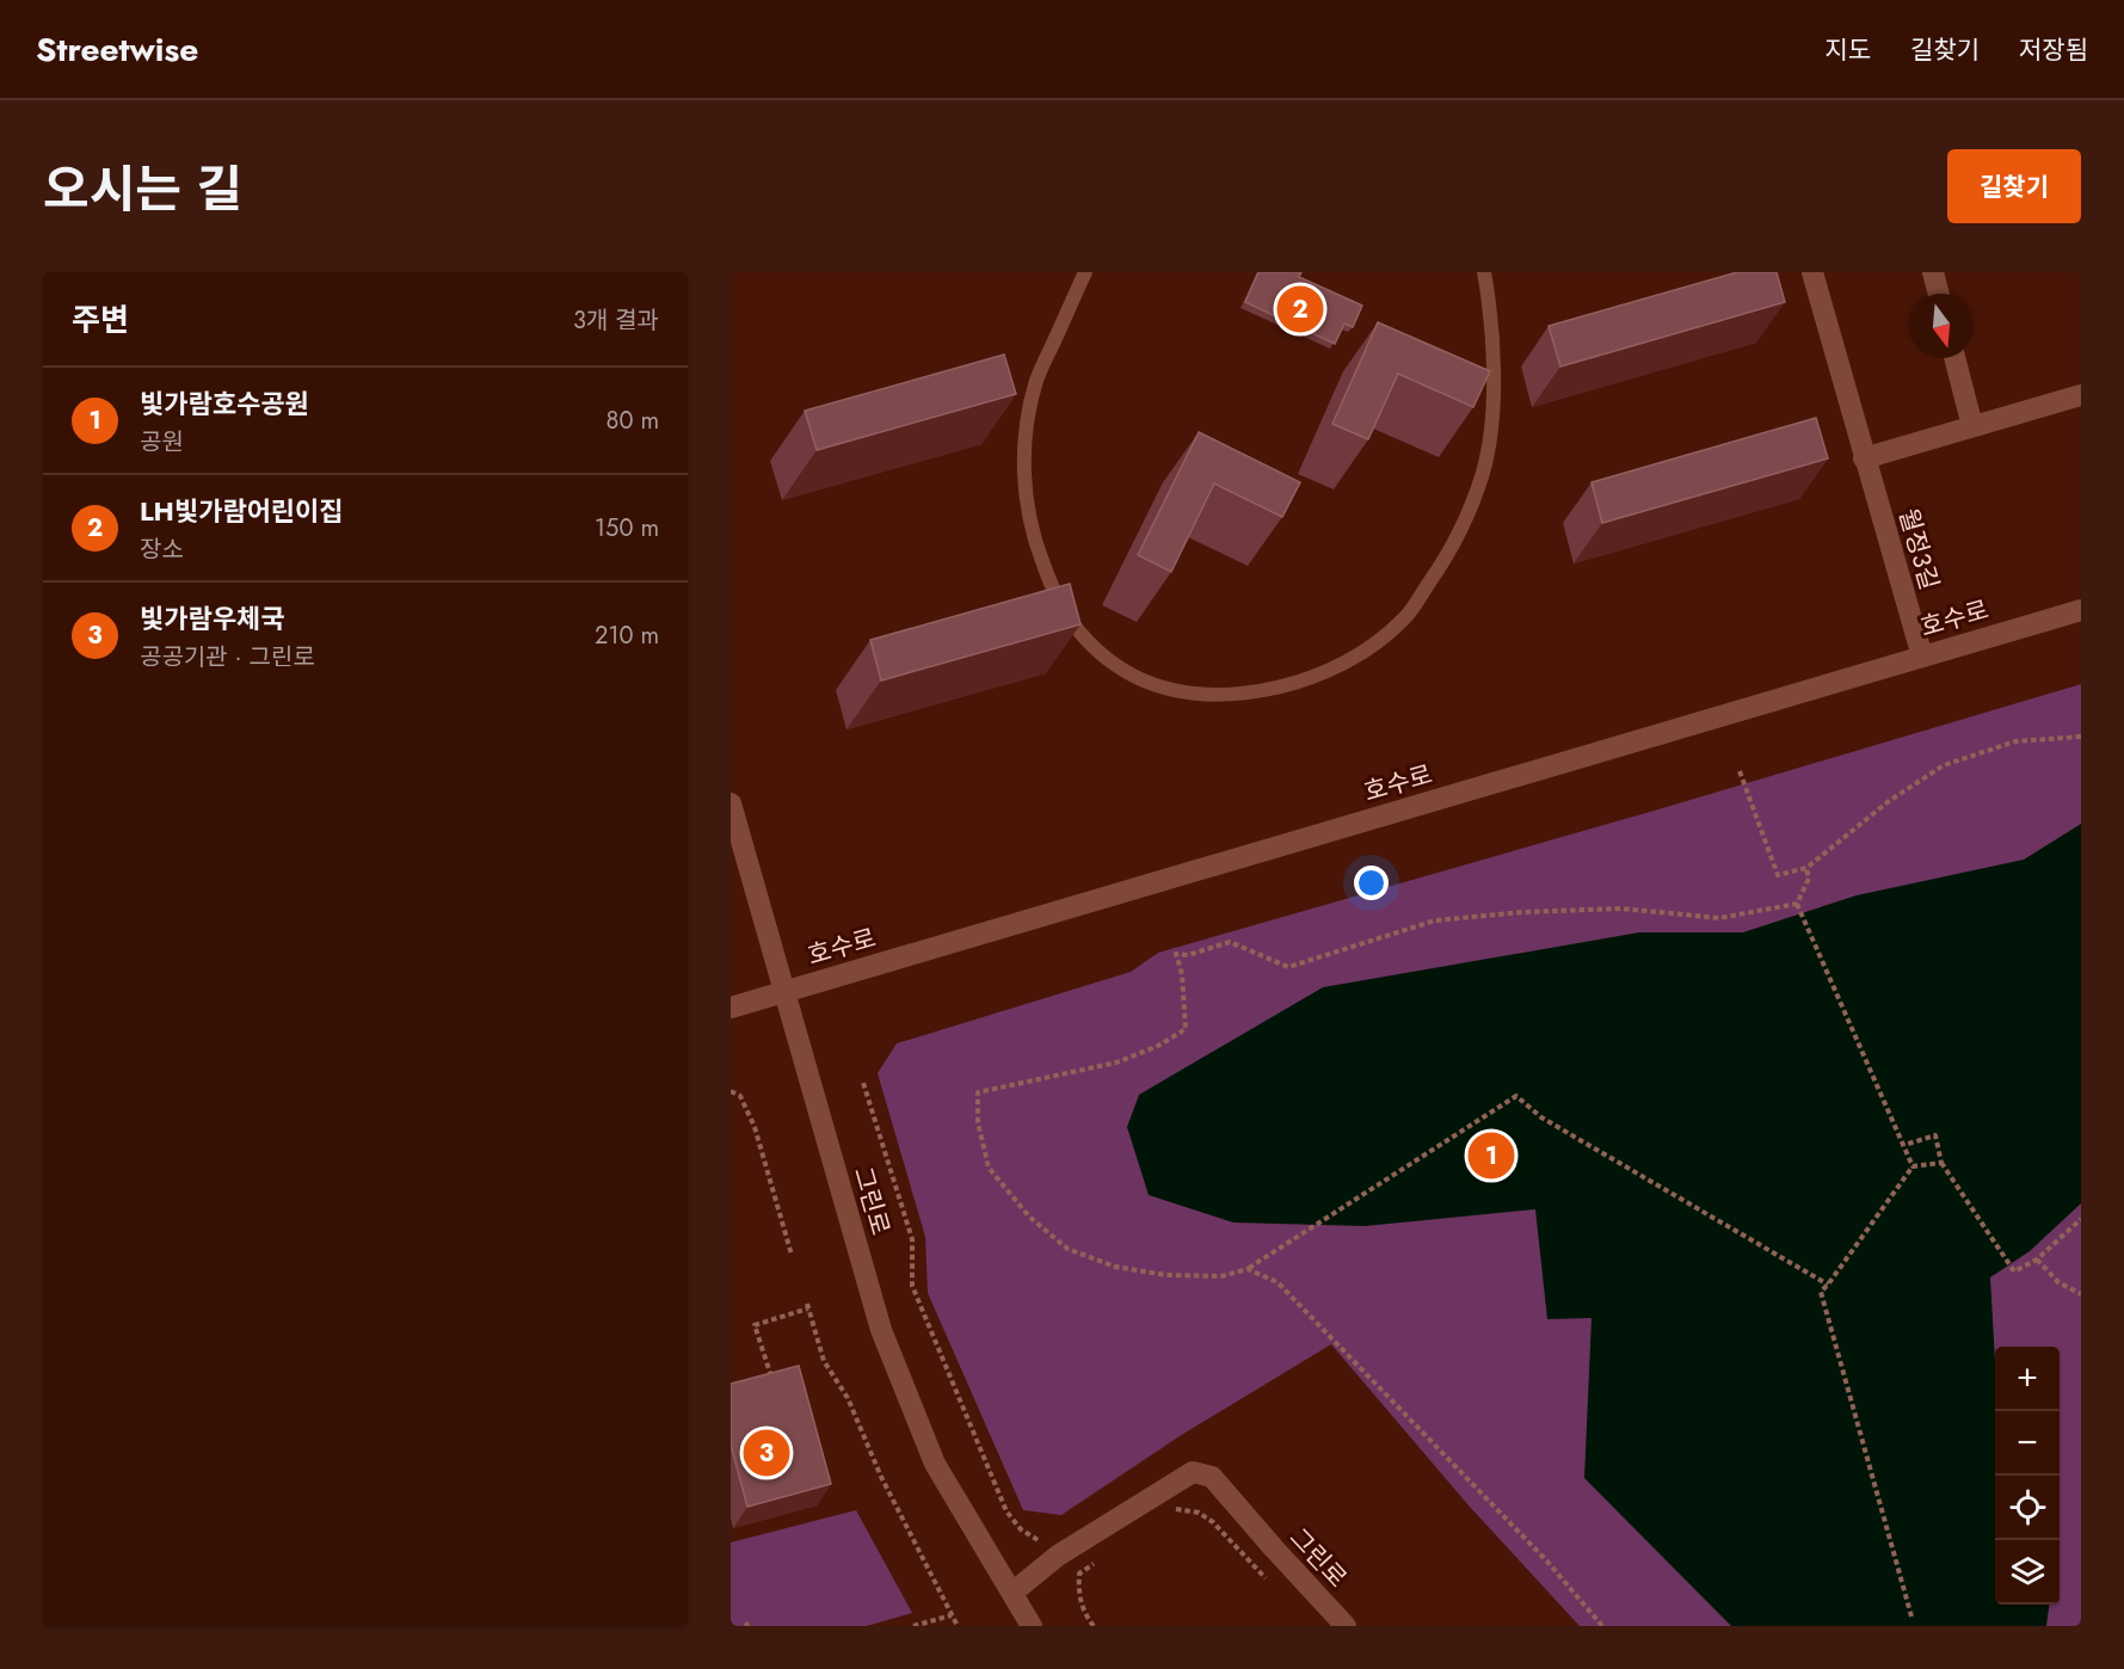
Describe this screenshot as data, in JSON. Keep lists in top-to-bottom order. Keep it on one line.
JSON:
{"streets":{"street":["월정3길","호수로","그린로"]},"crossings":[["월정3길","호수로"],["호수로","그린로"]],"north":"bottom","page":{"header":"Streetwise","nav":["지도","길찾기","저장됨"],"title":"오시는 길","buttons":"길찾기","heading":["주변","3개 결과"],"pins":["2","1","3"],"list":[{"mark":"1","name":"빛가람호수공원","note":"공원","value":"80 m"},{"mark":"2","name":"LH빛가람어린이집","note":"장소","value":"150 m"},{"mark":"3","name":"빛가람우체국","note":"공공기관 · 그린로","value":"210 m"}],"map_buttons":["+","−"]}}
